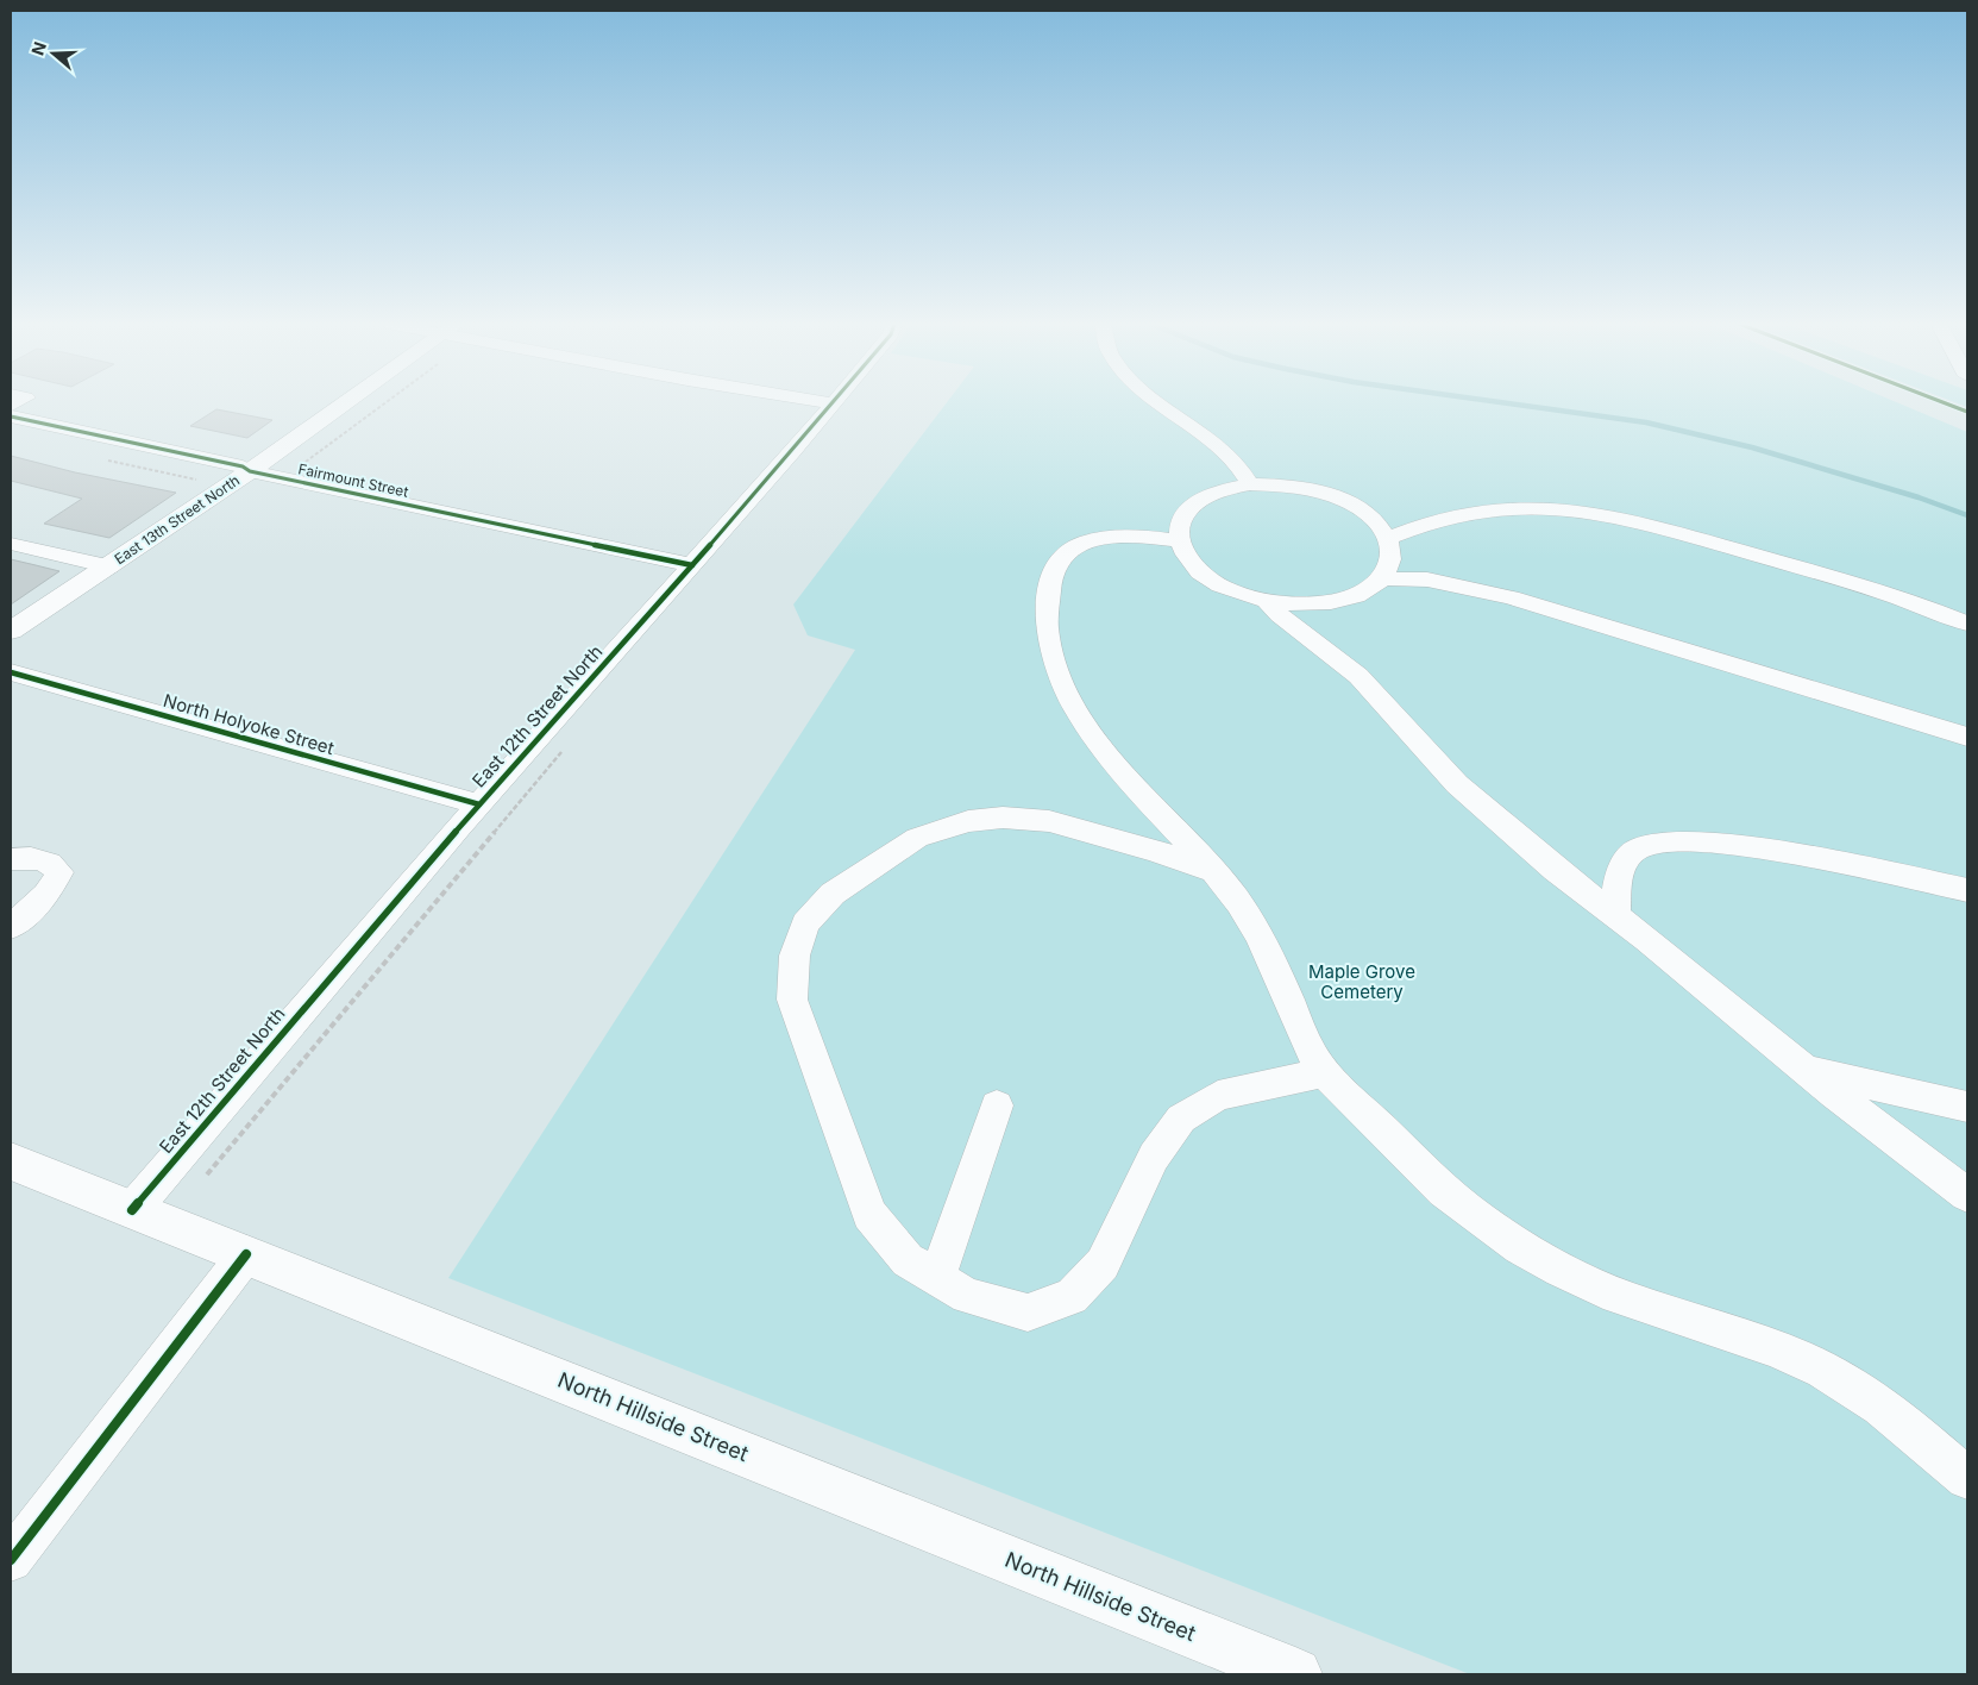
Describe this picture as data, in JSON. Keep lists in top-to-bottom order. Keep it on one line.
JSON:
{"streets":{"main road":["East 13th Street North","North Hillside Street"],"street":["Fairmount Street","East 12th Street North","North Holyoke Street"]},"crossings":[["Fairmount Street","East 13th Street North"],["Fairmount Street","East 12th Street North"],["East 12th Street North","North Holyoke Street"],["East 12th Street North","North Hillside Street"]],"parks":["Maple Grove Cemetery"],"north":"left"}
